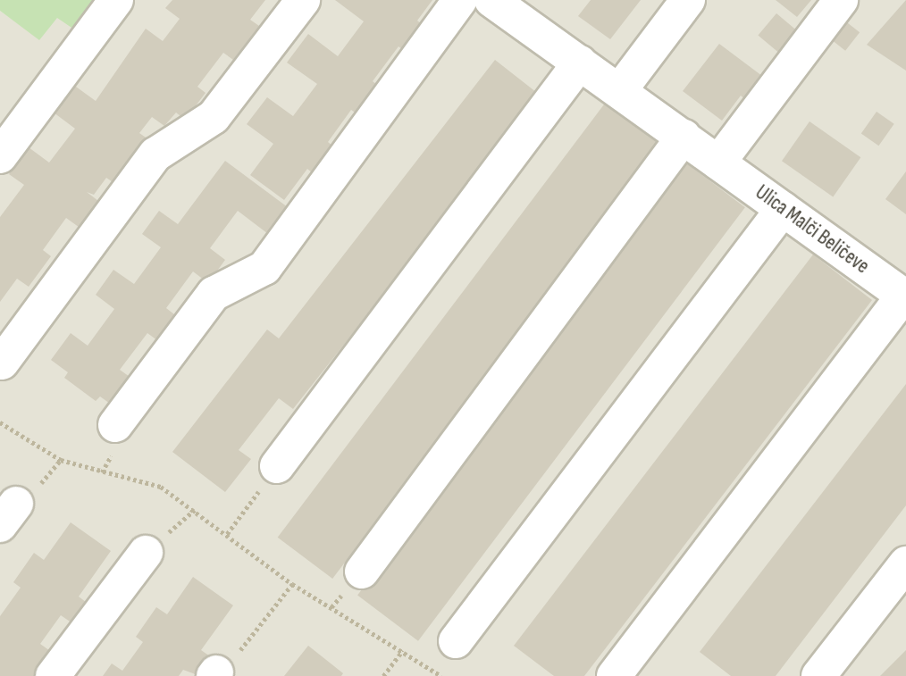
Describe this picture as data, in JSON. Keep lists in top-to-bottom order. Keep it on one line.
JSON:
{"streets":{"street":["Ulica Malči Beličeve"]}}
